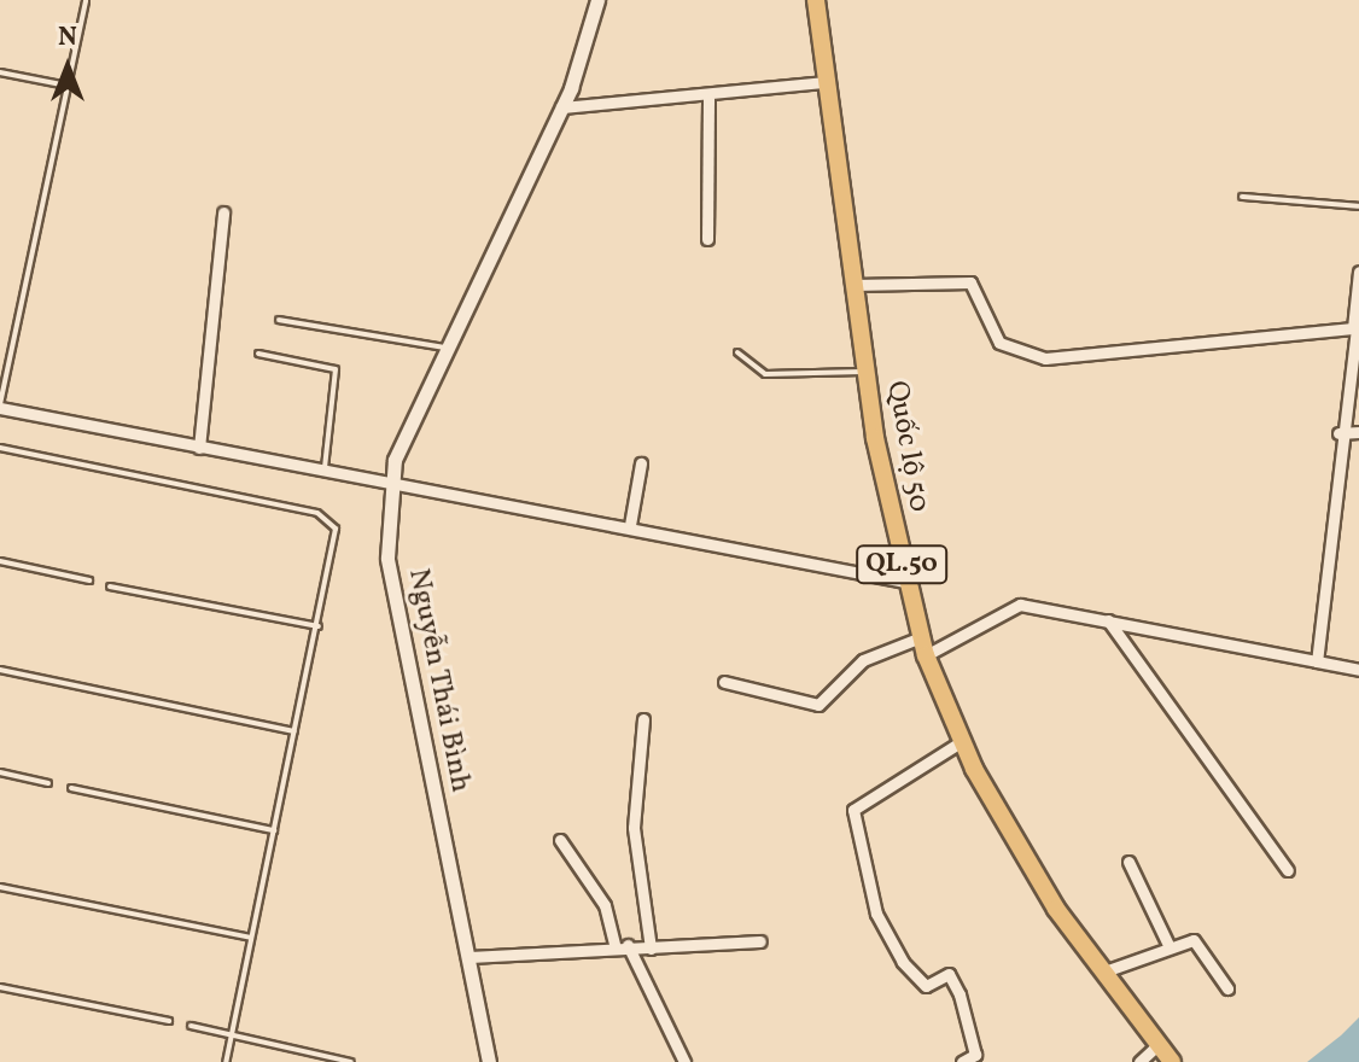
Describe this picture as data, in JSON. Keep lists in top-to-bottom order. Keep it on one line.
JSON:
{"streets":{"main road":["Quốc lộ 50","QL.50"],"street":["Nguyễn Thái Bình"]},"north":"top"}
